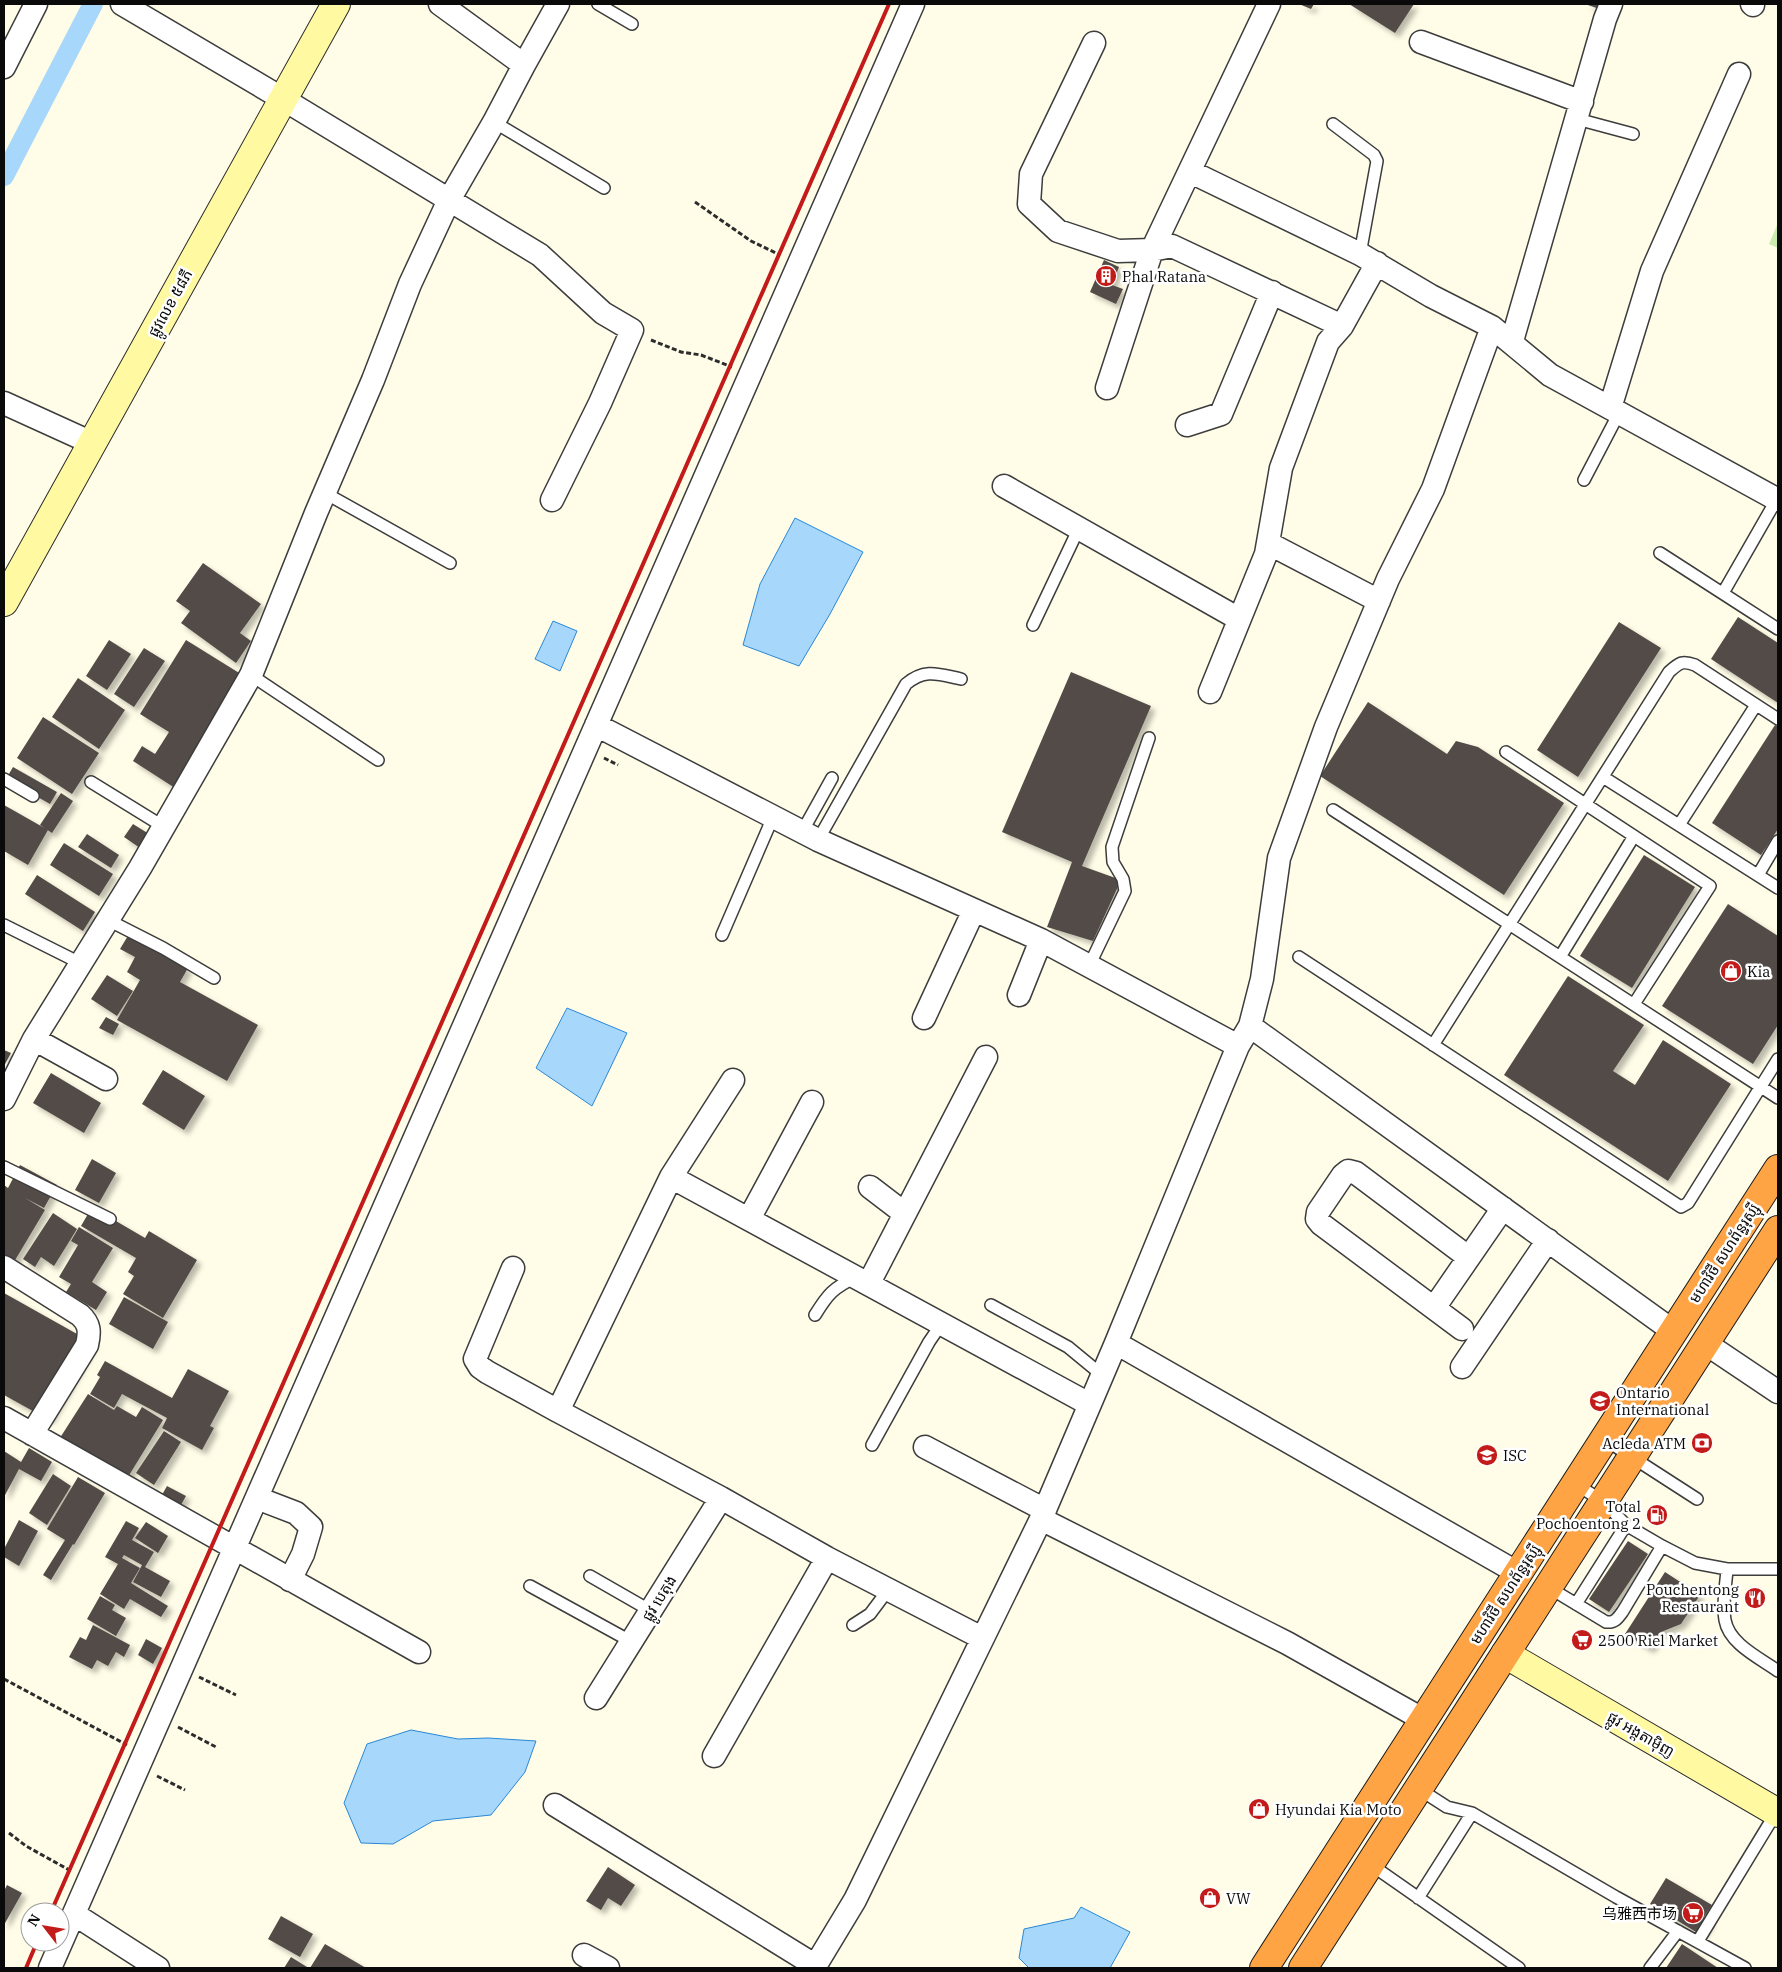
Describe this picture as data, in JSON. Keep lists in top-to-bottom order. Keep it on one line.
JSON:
{"streets":{"highway":["មហាវិថី សហព័ន្ធរុស្ស៊ី"],"street":["ផ្លូវលេខ ៥៨ភី","ផ្លូវ បេតុង","ផ្លូវ អង្តតាម៉ិញ"]},"places":{"building":["Phal Ratana"],"shop":["Kia","Hyundai Kia Moto","VW"],"school or university":["Ontario International","ISC"],"bank":["Acleda ATM"],"fuel station":["Total Pochoentong 2"],"restaurant":["Pouchentong Restaurant"],"supermarket":["2500 Riel Market","乌雅西市场"]},"north":"top left"}
